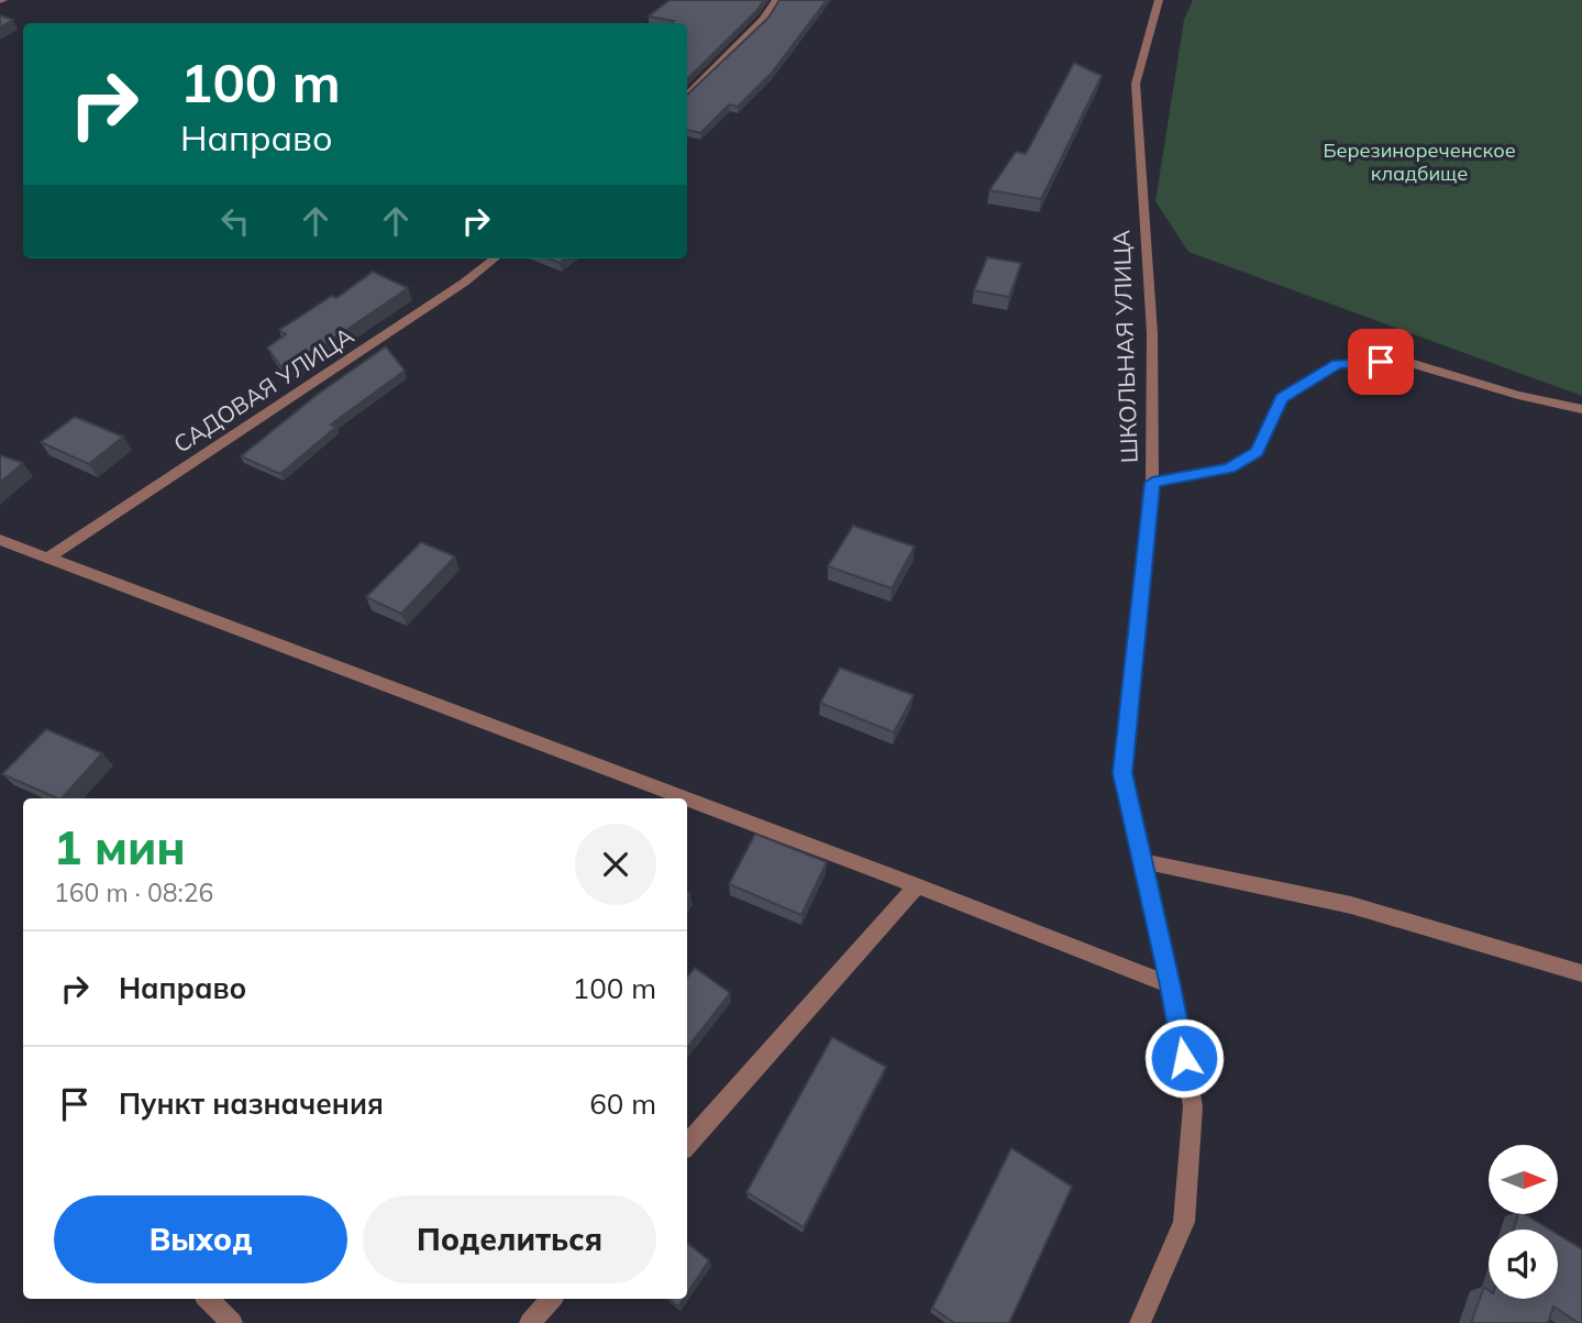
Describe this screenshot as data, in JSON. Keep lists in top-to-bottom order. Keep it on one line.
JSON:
{"streets":{"street":["ШКОЛЬНАЯ УЛИЦА","САДОВАЯ УЛИЦА"]},"parks":["Березинореченское кладбище"],"north":"right","page":{"turn":["100 m","Направо"],"heading":["1 мин","160 m · 08:26"],"list":[{"name":"Направо","value":"100 m"},{"name":"Пункт назначения","value":"60 m"}],"buttons":["Выход","Поделиться"]}}
